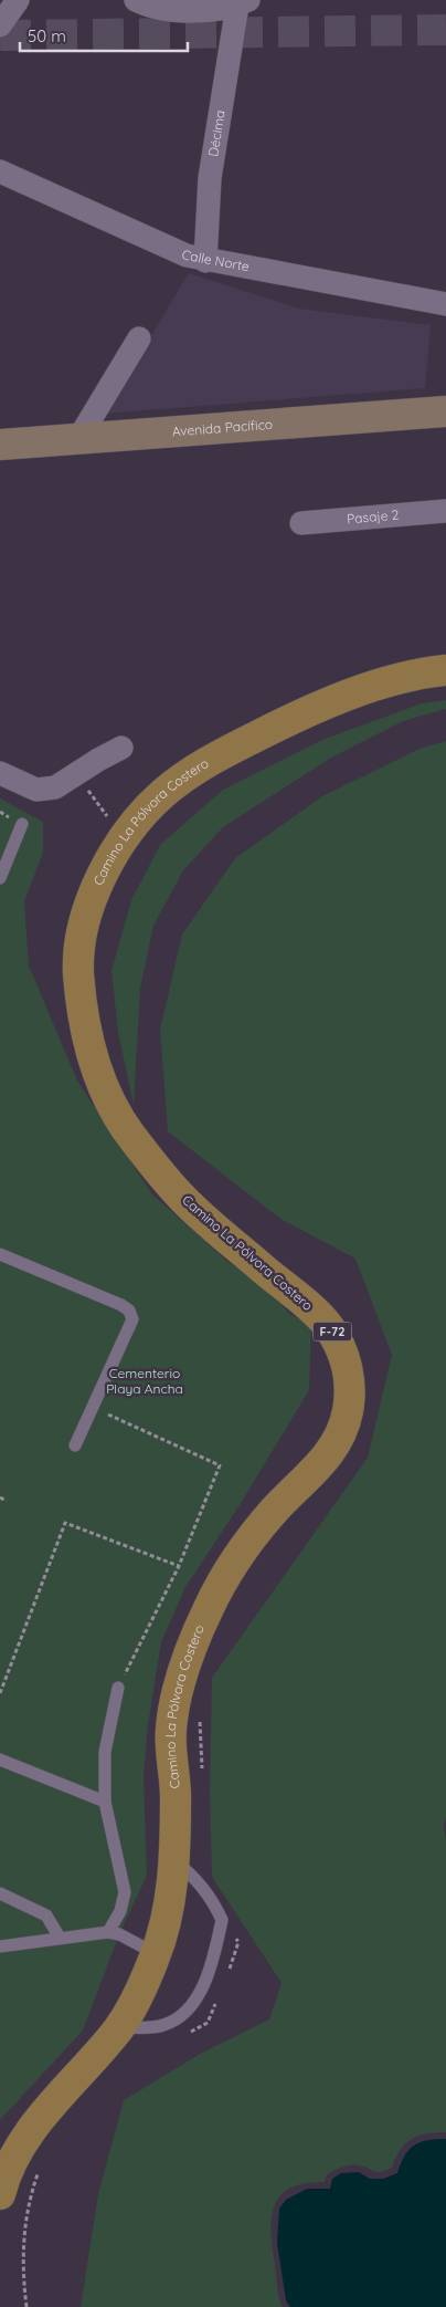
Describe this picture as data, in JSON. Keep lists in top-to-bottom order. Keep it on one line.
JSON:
{"streets":{"main road":["Camino La Pólvora Costero","F-72"],"street":["Décima","Calle Norte","Avenida Pacífico","Pasaje 2"]},"crossings":[["Décima","Calle Norte"]],"parks":["Cementerio Playa Ancha"],"scale_bar":"50 m"}
